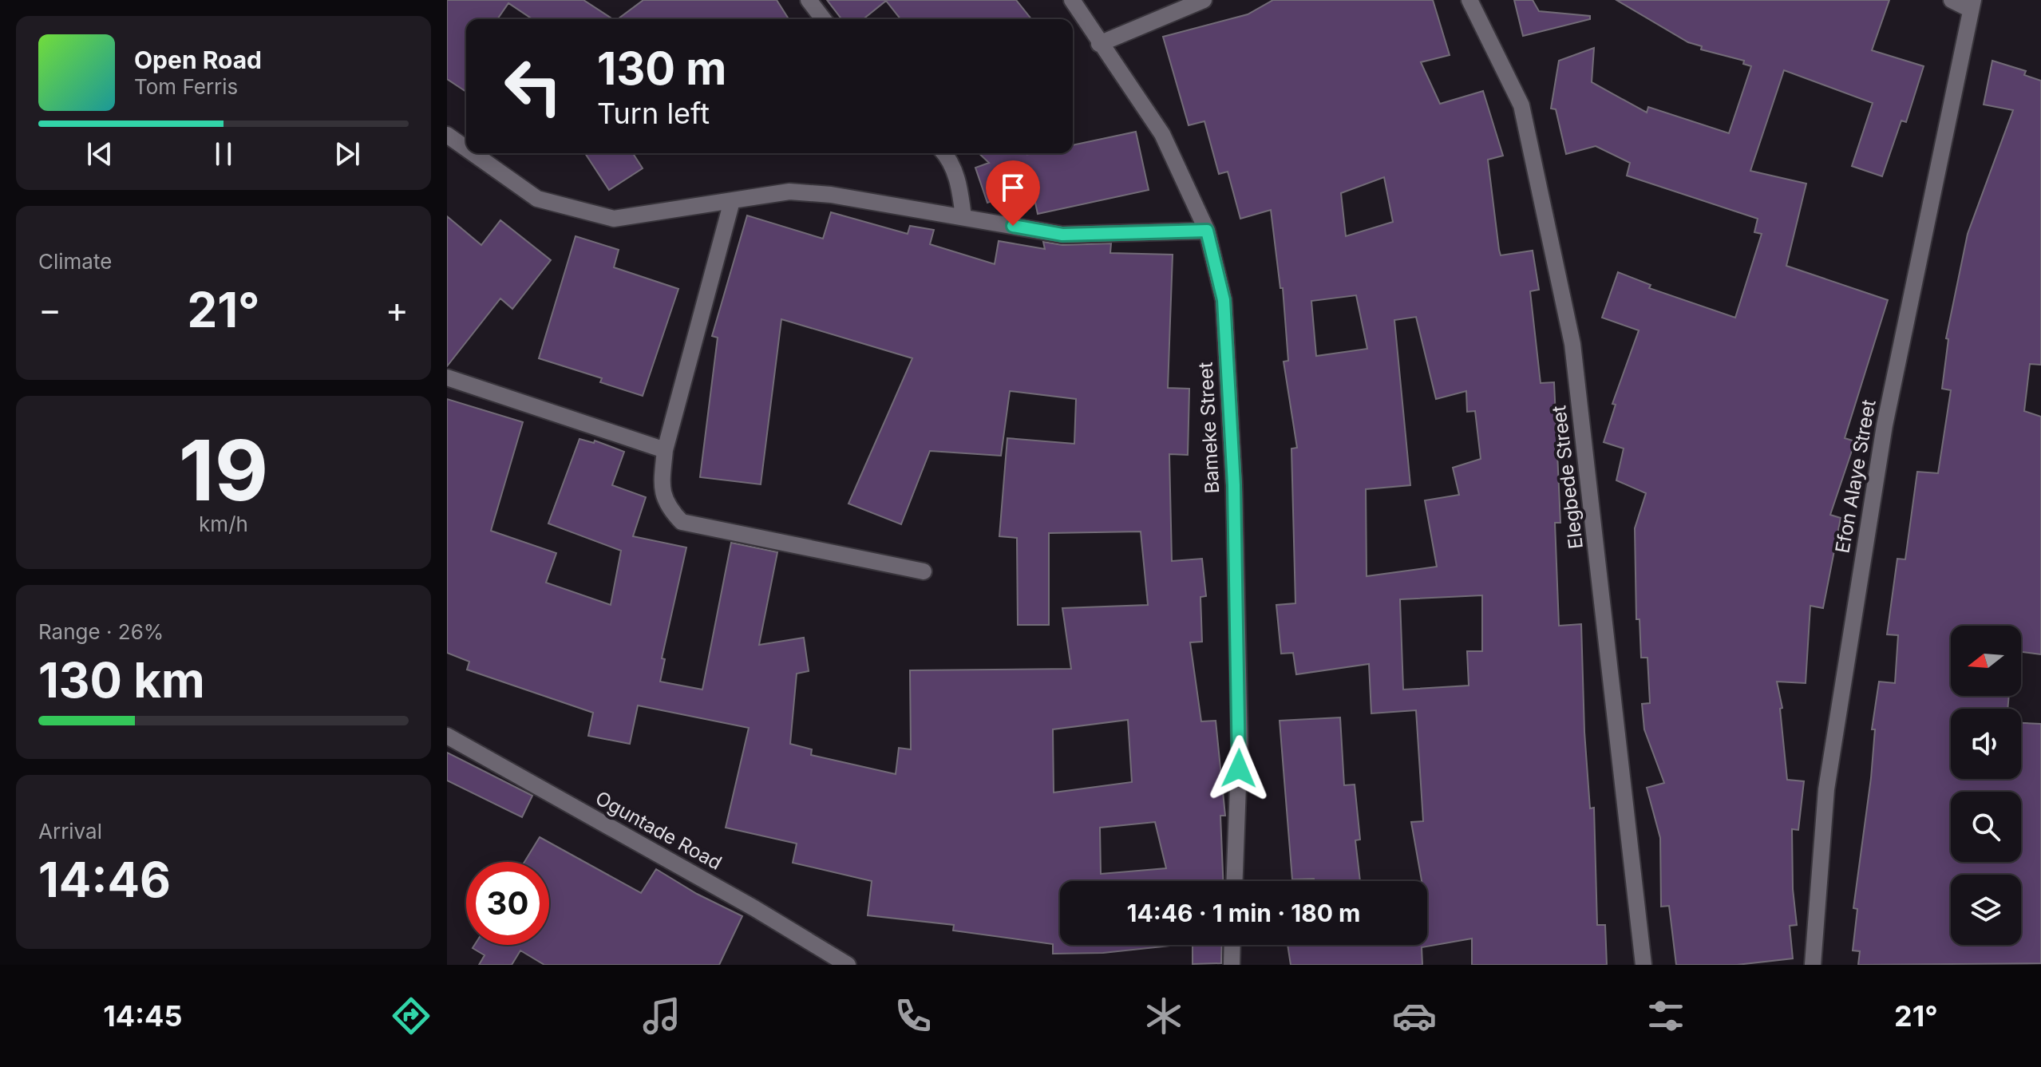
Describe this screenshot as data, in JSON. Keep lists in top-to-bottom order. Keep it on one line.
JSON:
{"streets":{"street":["Bameke Street","Efon Alaye Street","Elegbede Street","Oguntade Road"]},"north":"left","page":{"turn":["130 m","Turn left"],"song":["Open Road","Tom Ferris"],"tile":["Climate",["19","km/h"],["Range · 26%","130 km"],["Arrival","14:46"]],"heat":["−","21°","+"],"limit":"30","trip":"14:46 · 1 min · 180 m","tabs":["14:45","21°"]}}
